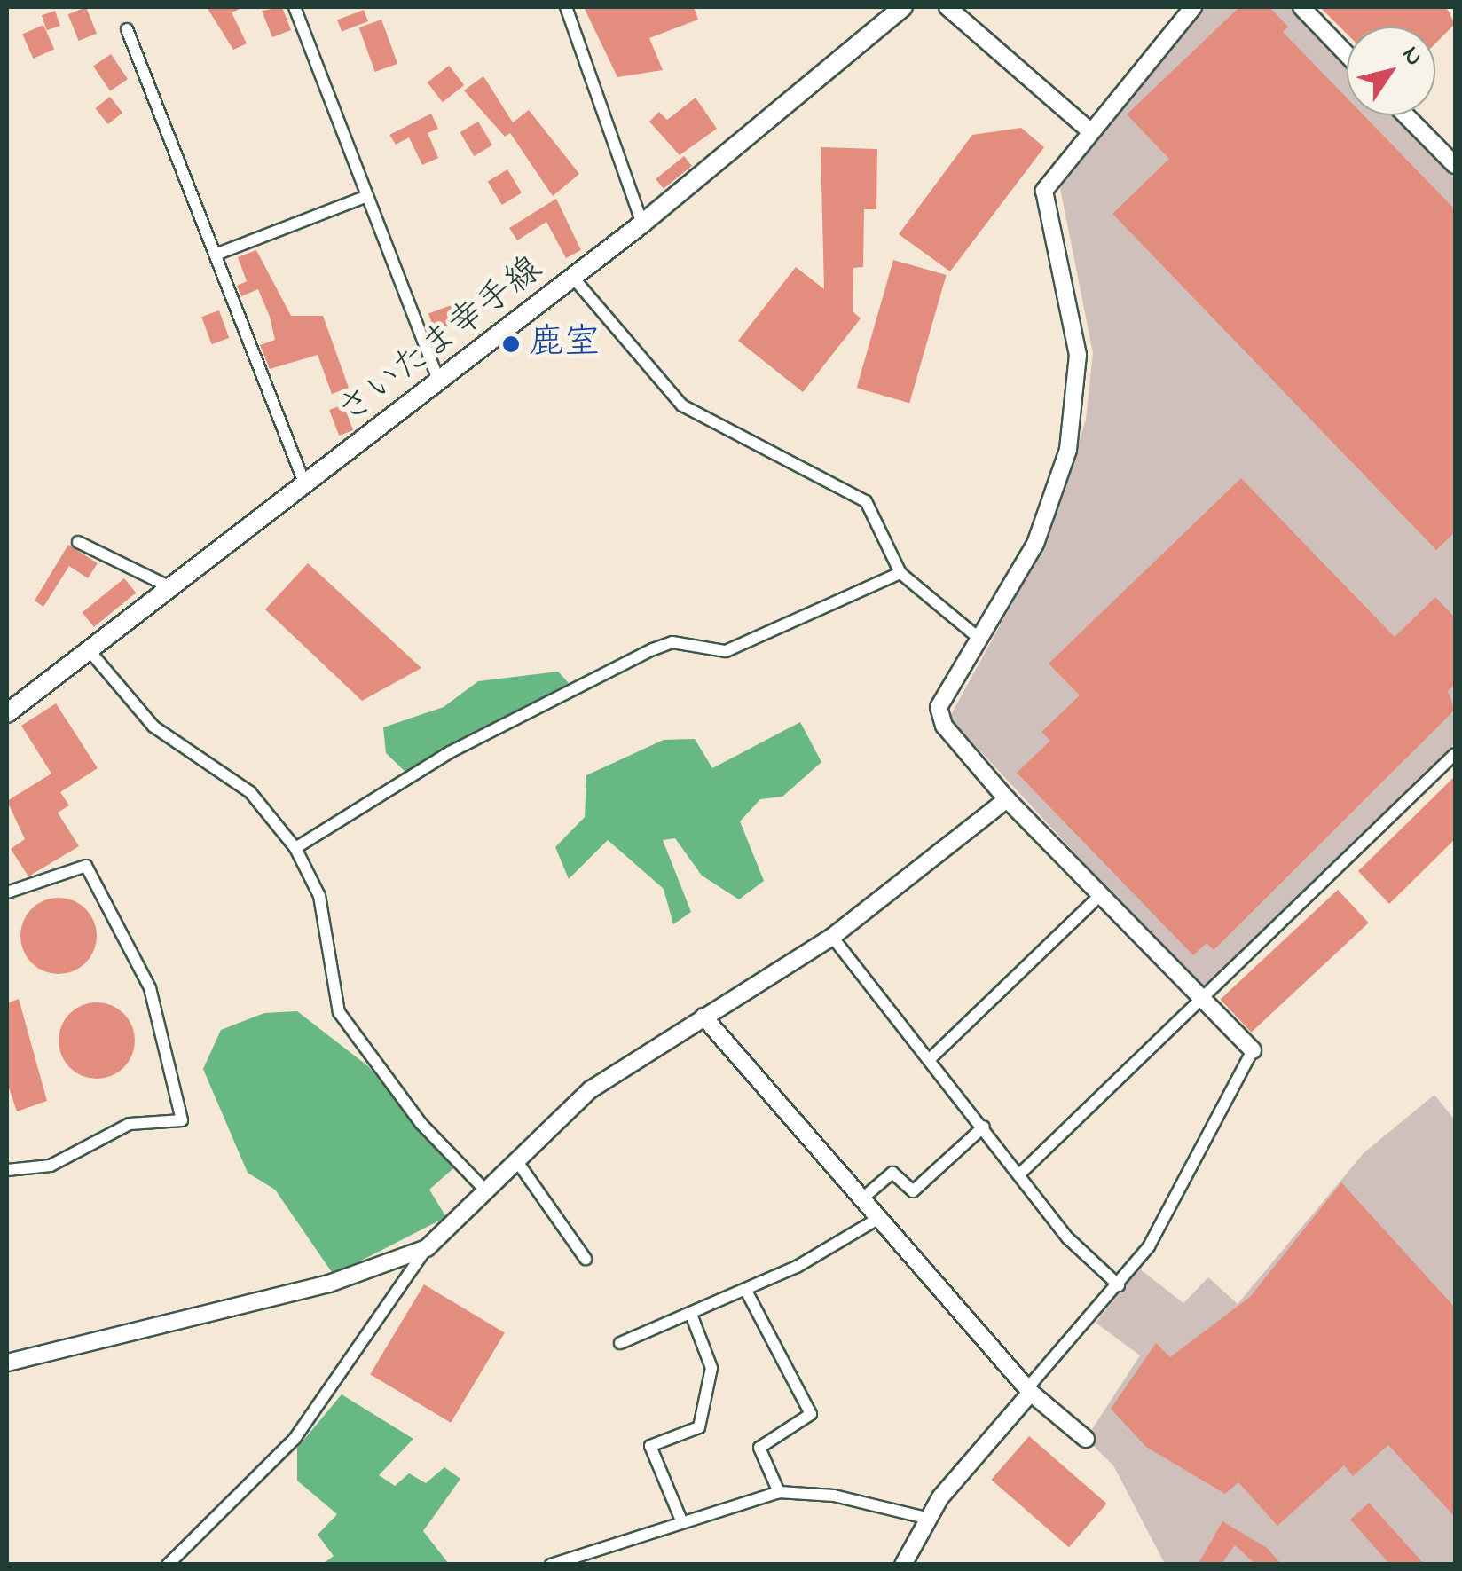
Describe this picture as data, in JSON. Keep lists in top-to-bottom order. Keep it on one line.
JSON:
{"streets":{"main road":["さいたま幸手線"]},"places":["鹿室"],"north":"top right"}
